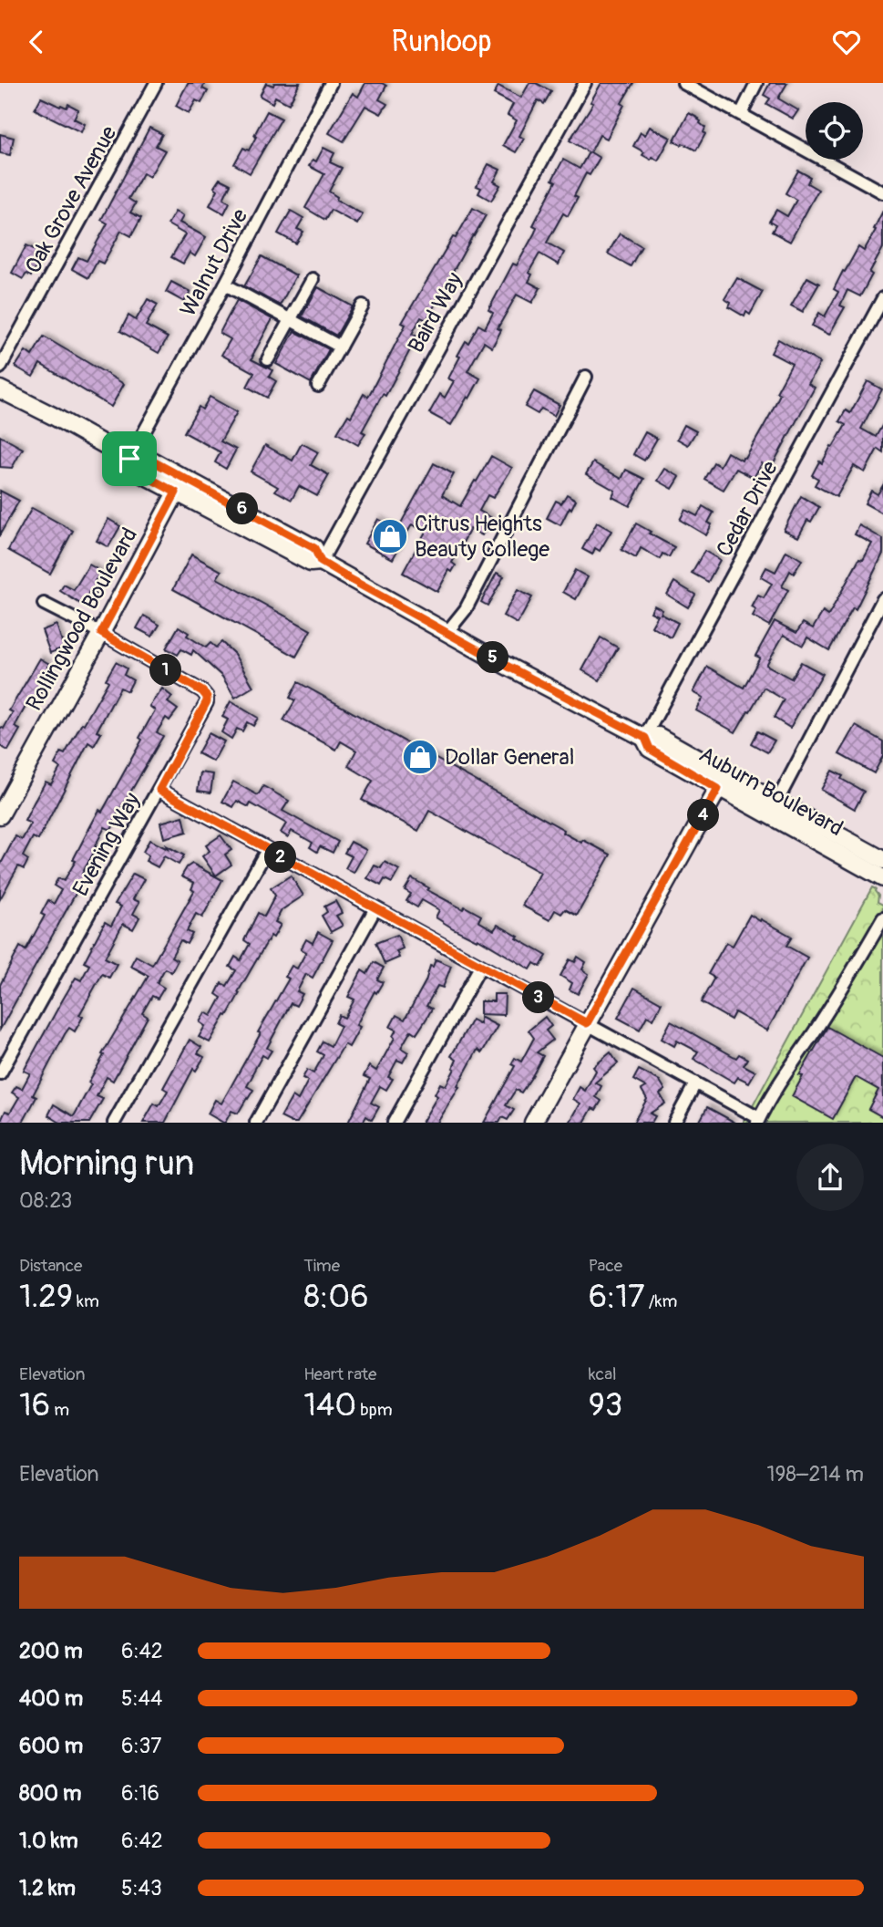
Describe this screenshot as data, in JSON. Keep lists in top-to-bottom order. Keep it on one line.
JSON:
{"streets":{"main road":["Rollingwood Boulevard","Auburn Boulevard"],"street":["Oak Grove Avenue","Walnut Drive","Baird Way","Cedar Drive","Evening Way"]},"crossings":[["Walnut Drive","Auburn Boulevard"],["Baird Way","Auburn Boulevard"],["Cedar Drive","Auburn Boulevard"],["Rollingwood Boulevard","Auburn Boulevard"],["Rollingwood Boulevard","Evening Way"]],"places":{"shop":["Citrus Heights Beauty College","Dollar General"]},"page":{"header":"Runloop","pins":["6","5","1","4","2","3"],"heading":["Morning run","08:23"],"stats":[["Distance","1.29 km"],["Time","8:06"],["Pace","6:17 /km"],["Elevation","16 m"],["Heart rate","140 bpm"],["kcal","93"]],"chart":["Elevation","198–214 m"],"list":[{"name":"200 m","note":"6:42"},{"name":"400 m","note":"5:44"},{"name":"600 m","note":"6:37"},{"name":"800 m","note":"6:16"},{"name":"1.0 km","note":"6:42"},{"name":"1.2 km","note":"5:43"}]}}
